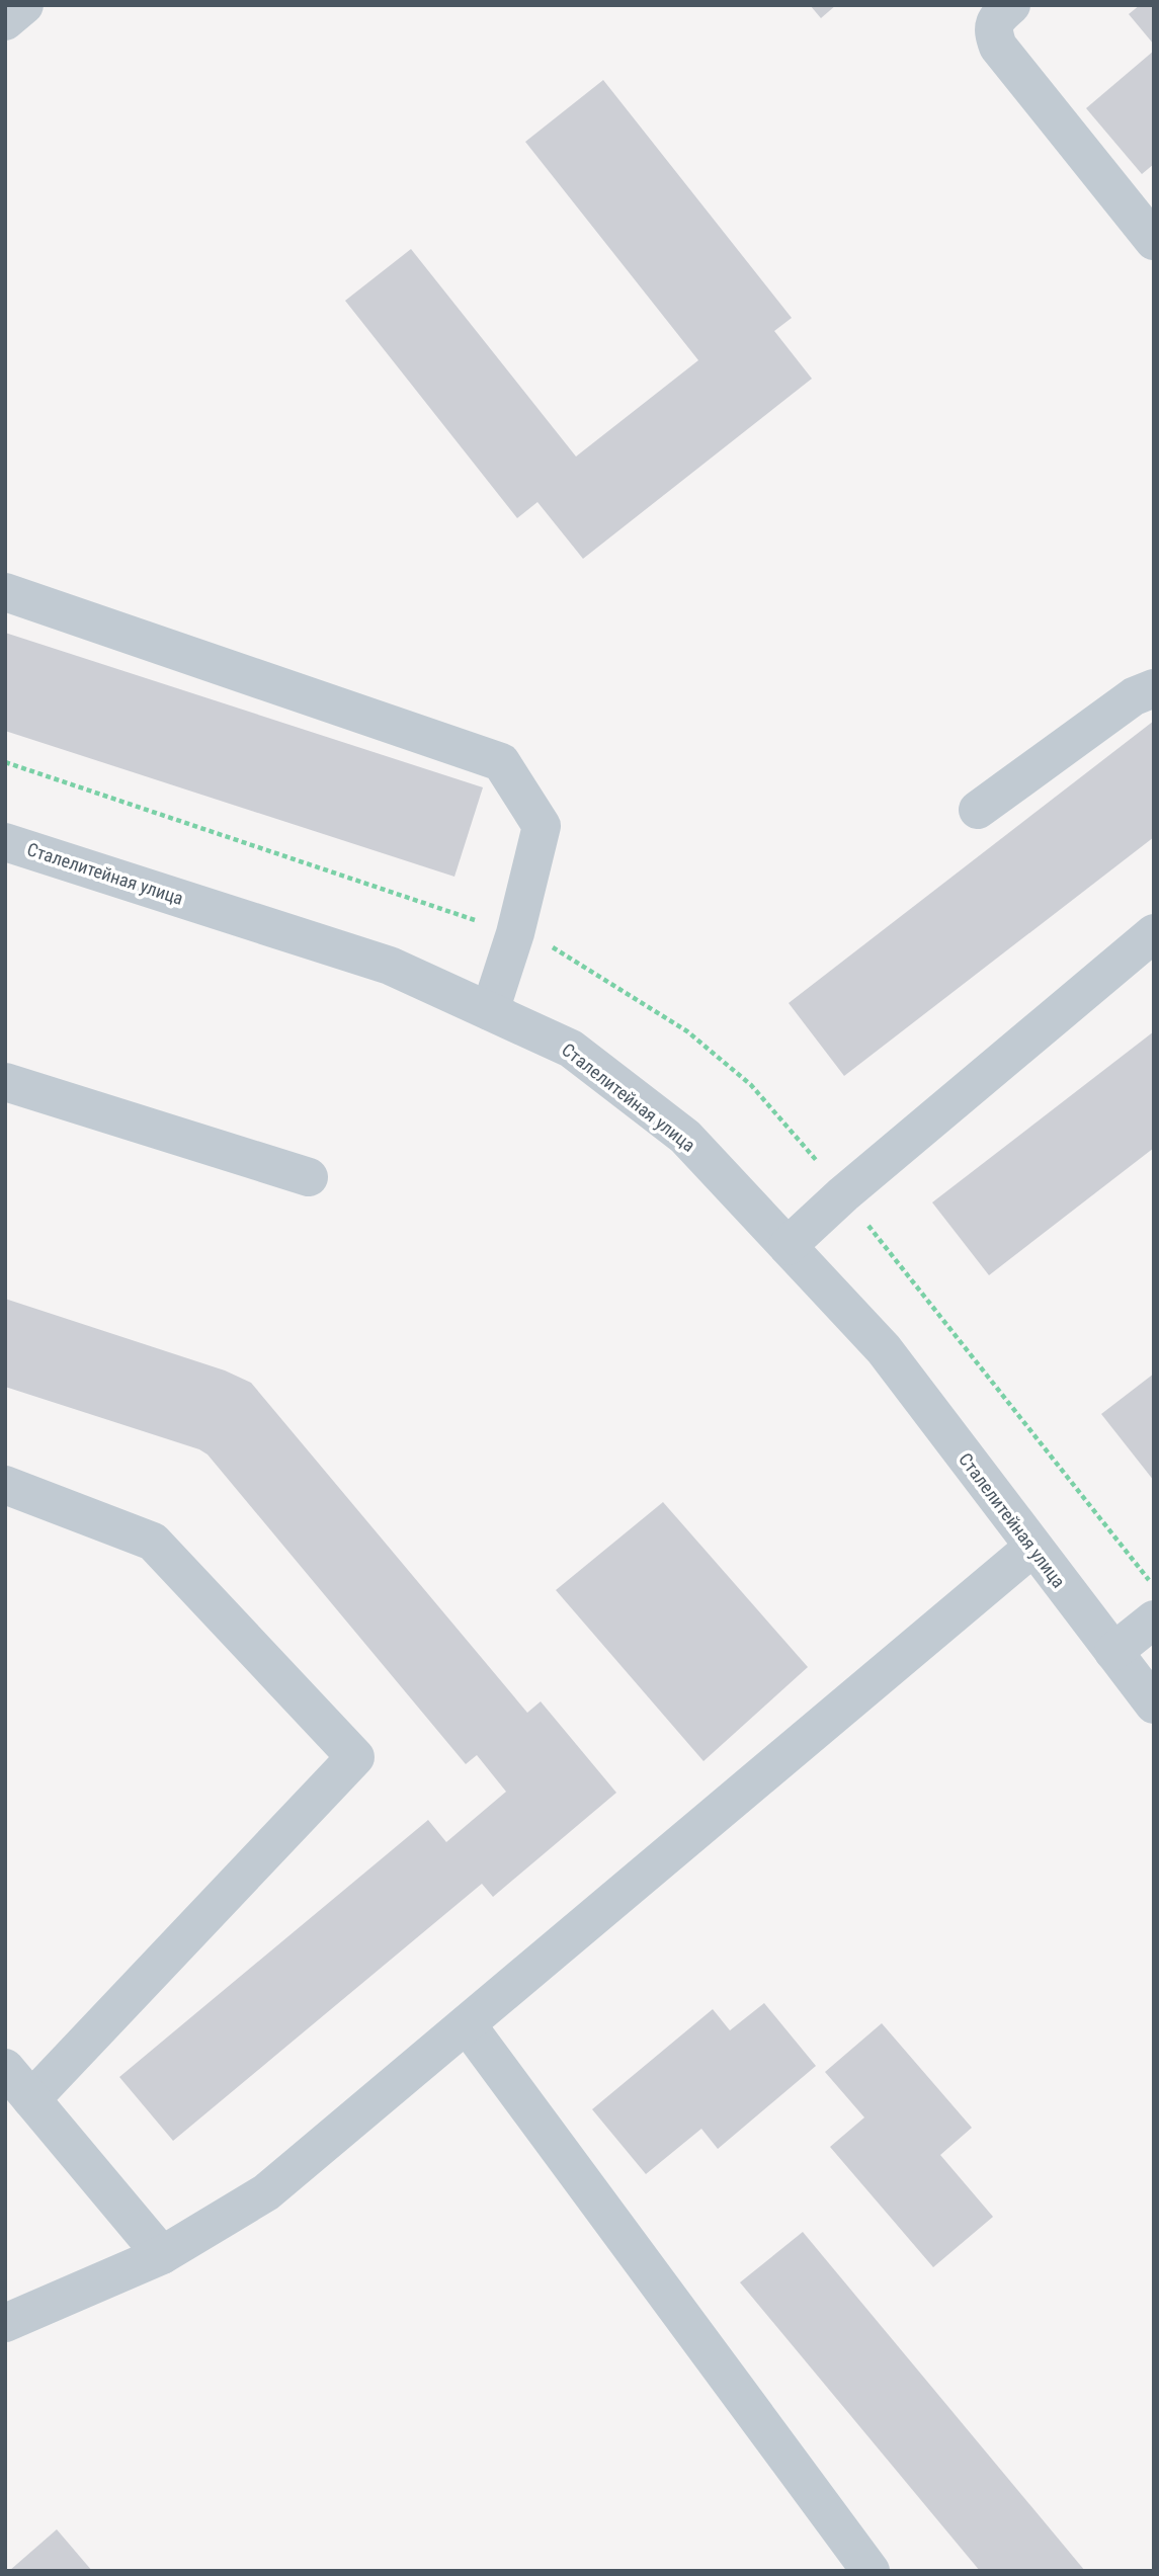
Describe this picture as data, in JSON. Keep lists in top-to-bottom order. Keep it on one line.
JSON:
{"streets":{"street":["Сталелитейная улица"]}}
